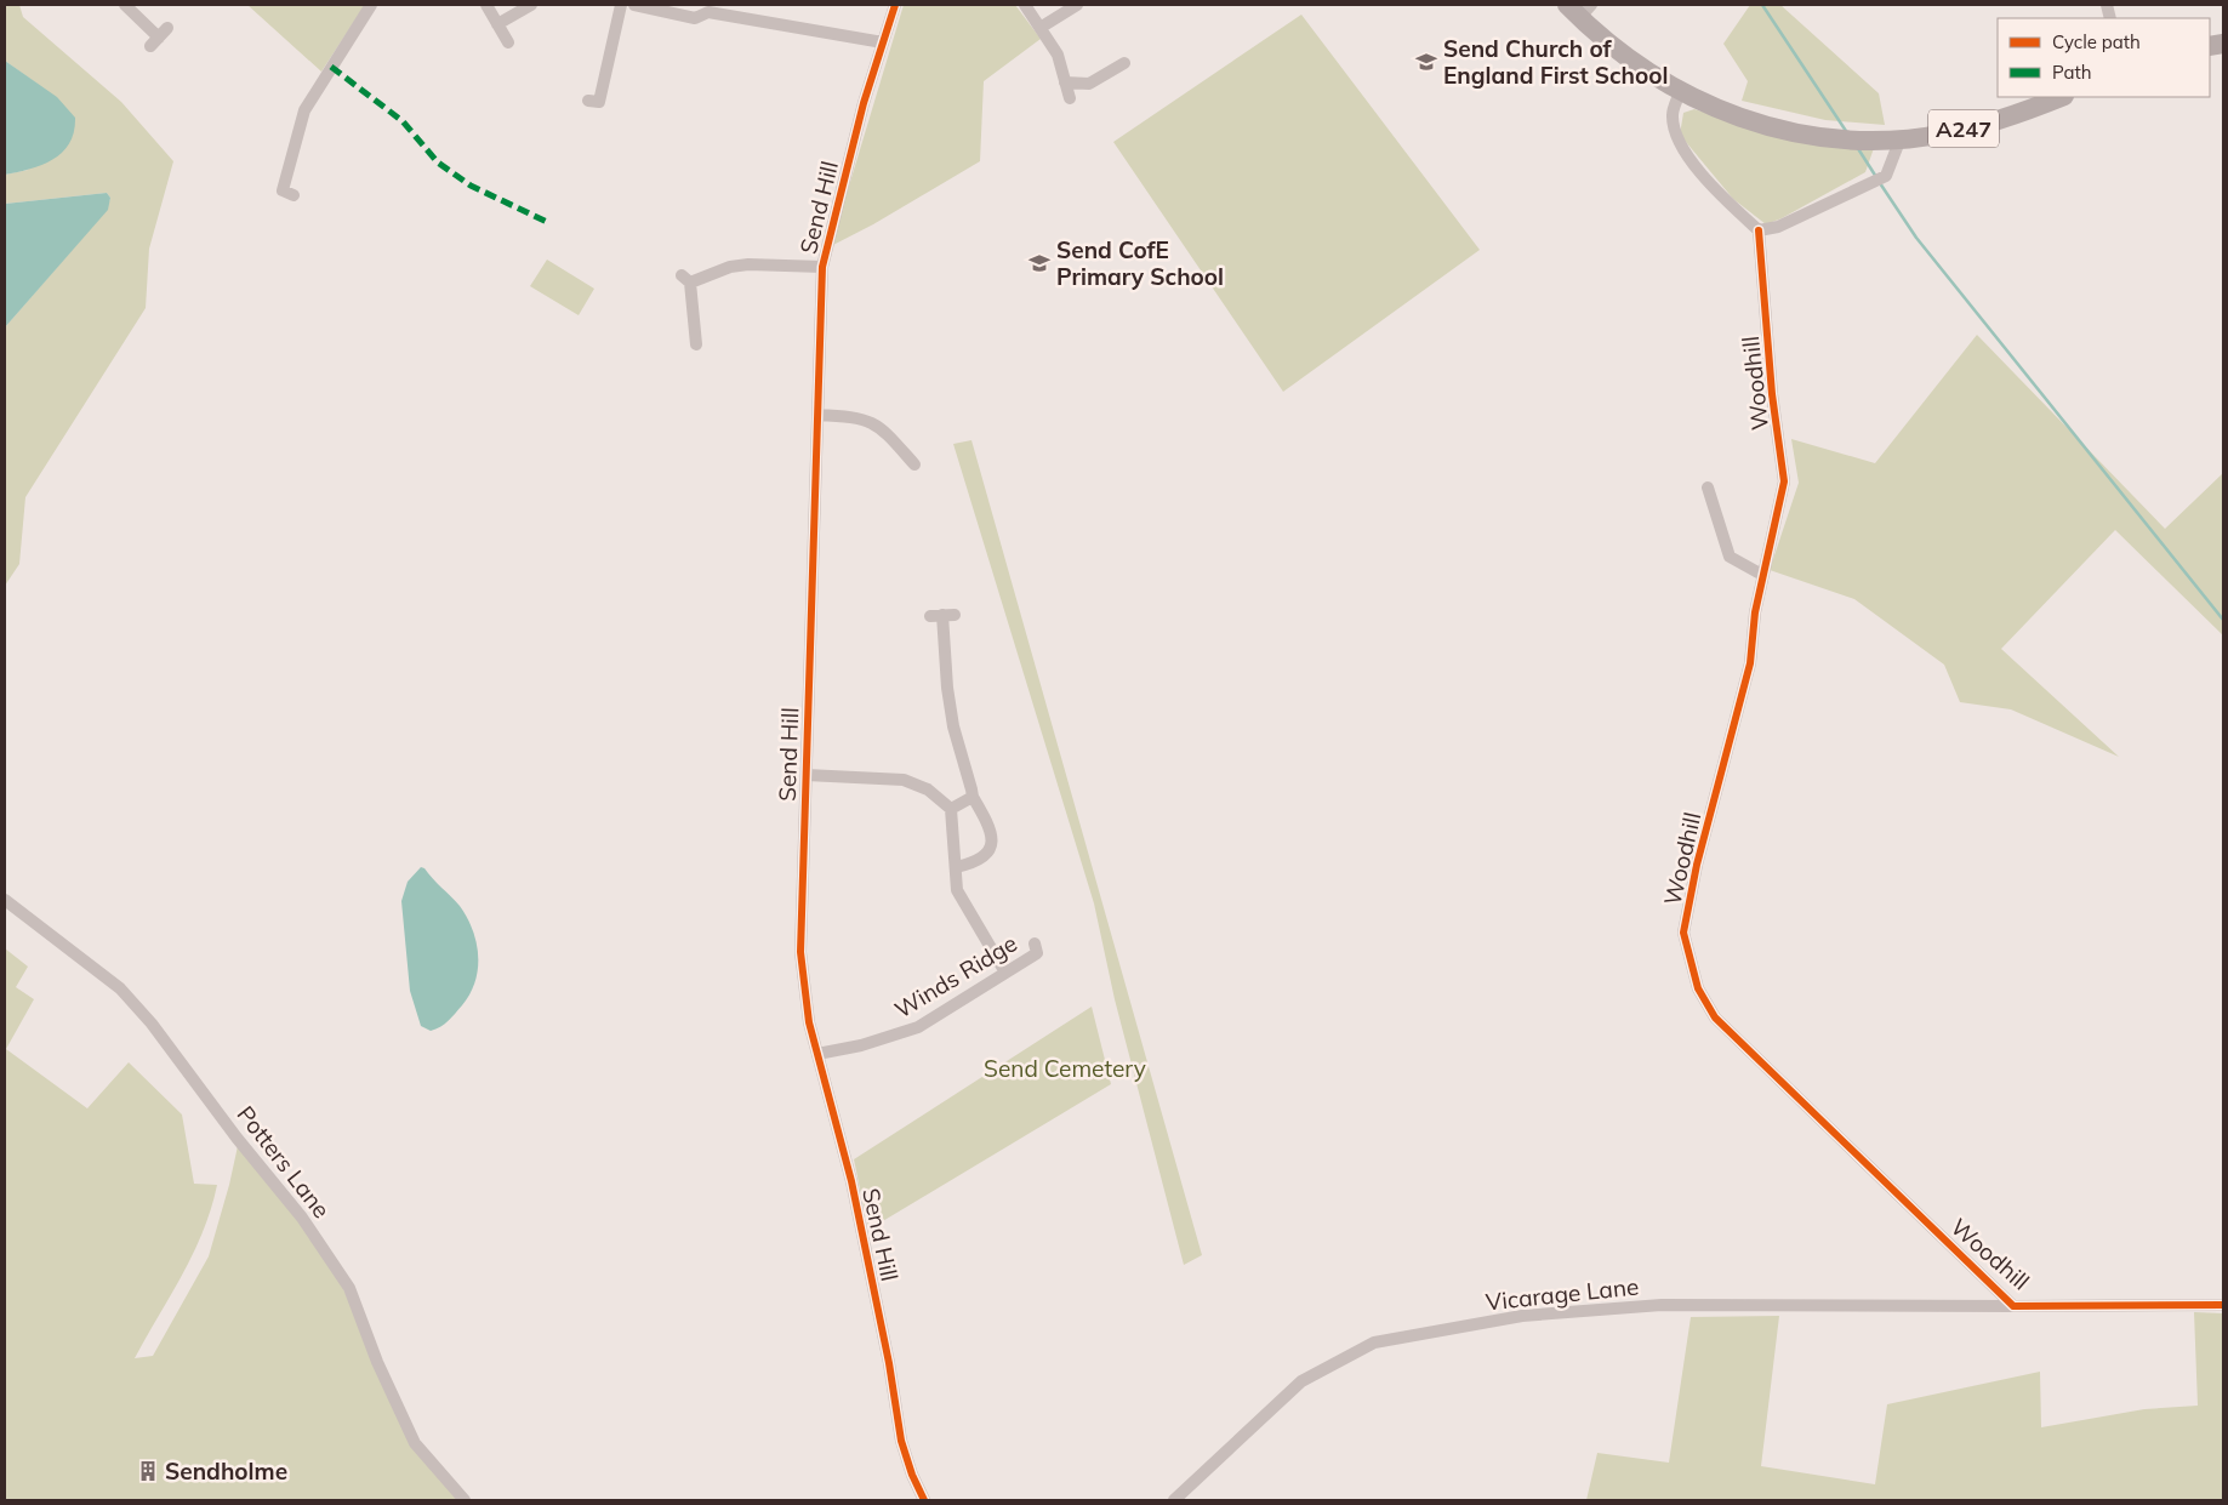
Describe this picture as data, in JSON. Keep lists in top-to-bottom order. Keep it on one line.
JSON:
{"streets":{"main road":["A247"],"street":["Send Hill","Woodhill","Winds Ridge","Potters Lane","Vicarage Lane"]},"crossings":[["Send Hill","Winds Ridge"],["Woodhill","Vicarage Lane"]],"parks":["Send Cemetery"],"places":{"school or university":["Send Church of England First School","Send CofE Primary School"],"building":["Sendholme"]},"legend":["Cycle path","Path"]}
